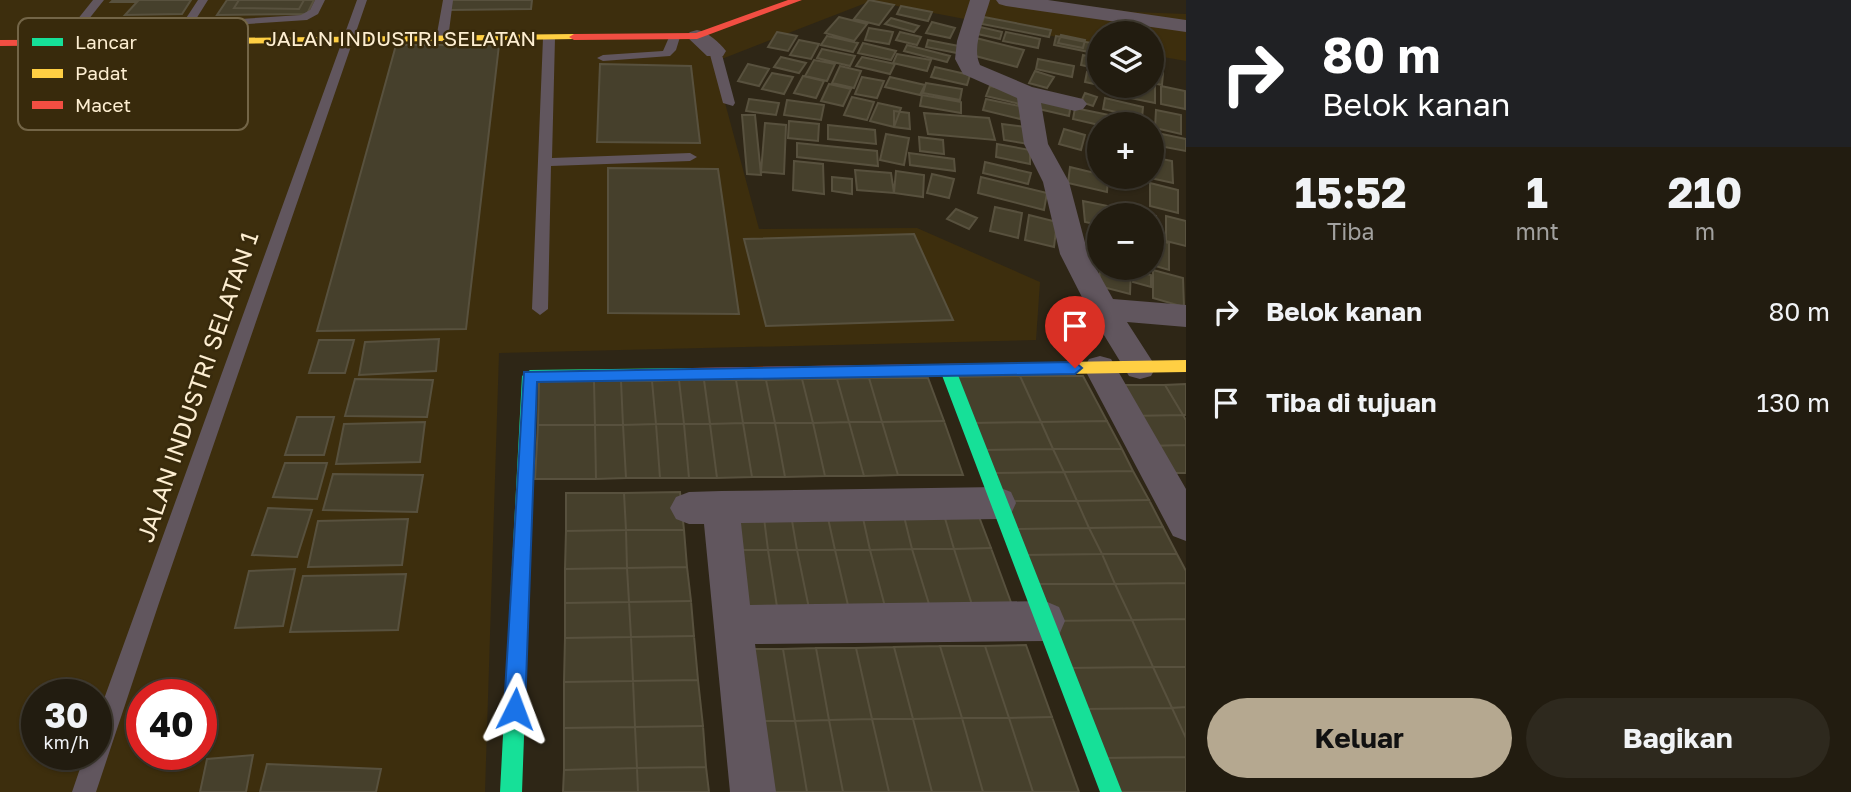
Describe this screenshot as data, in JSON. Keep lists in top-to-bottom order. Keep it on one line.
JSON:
{"streets":{"street":["JALAN INDUSTRI SELATAN"],"lane":["JALAN INDUSTRI SELATAN 1"]},"crossings":[["JALAN INDUSTRI SELATAN","JALAN INDUSTRI SELATAN 1"]],"legend":["Lancar","Padat","Macet"],"page":{"turn":["80 m","Belok kanan"],"map_buttons":["+","−"],"eta":["15:52","Tiba","1","mnt","210","m"],"list":[{"name":"Belok kanan","value":"80 m"},{"name":"Tiba di tujuan","value":"130 m"}],"speed":"30 km/h","limit":"40","buttons":["Keluar","Bagikan"]}}
